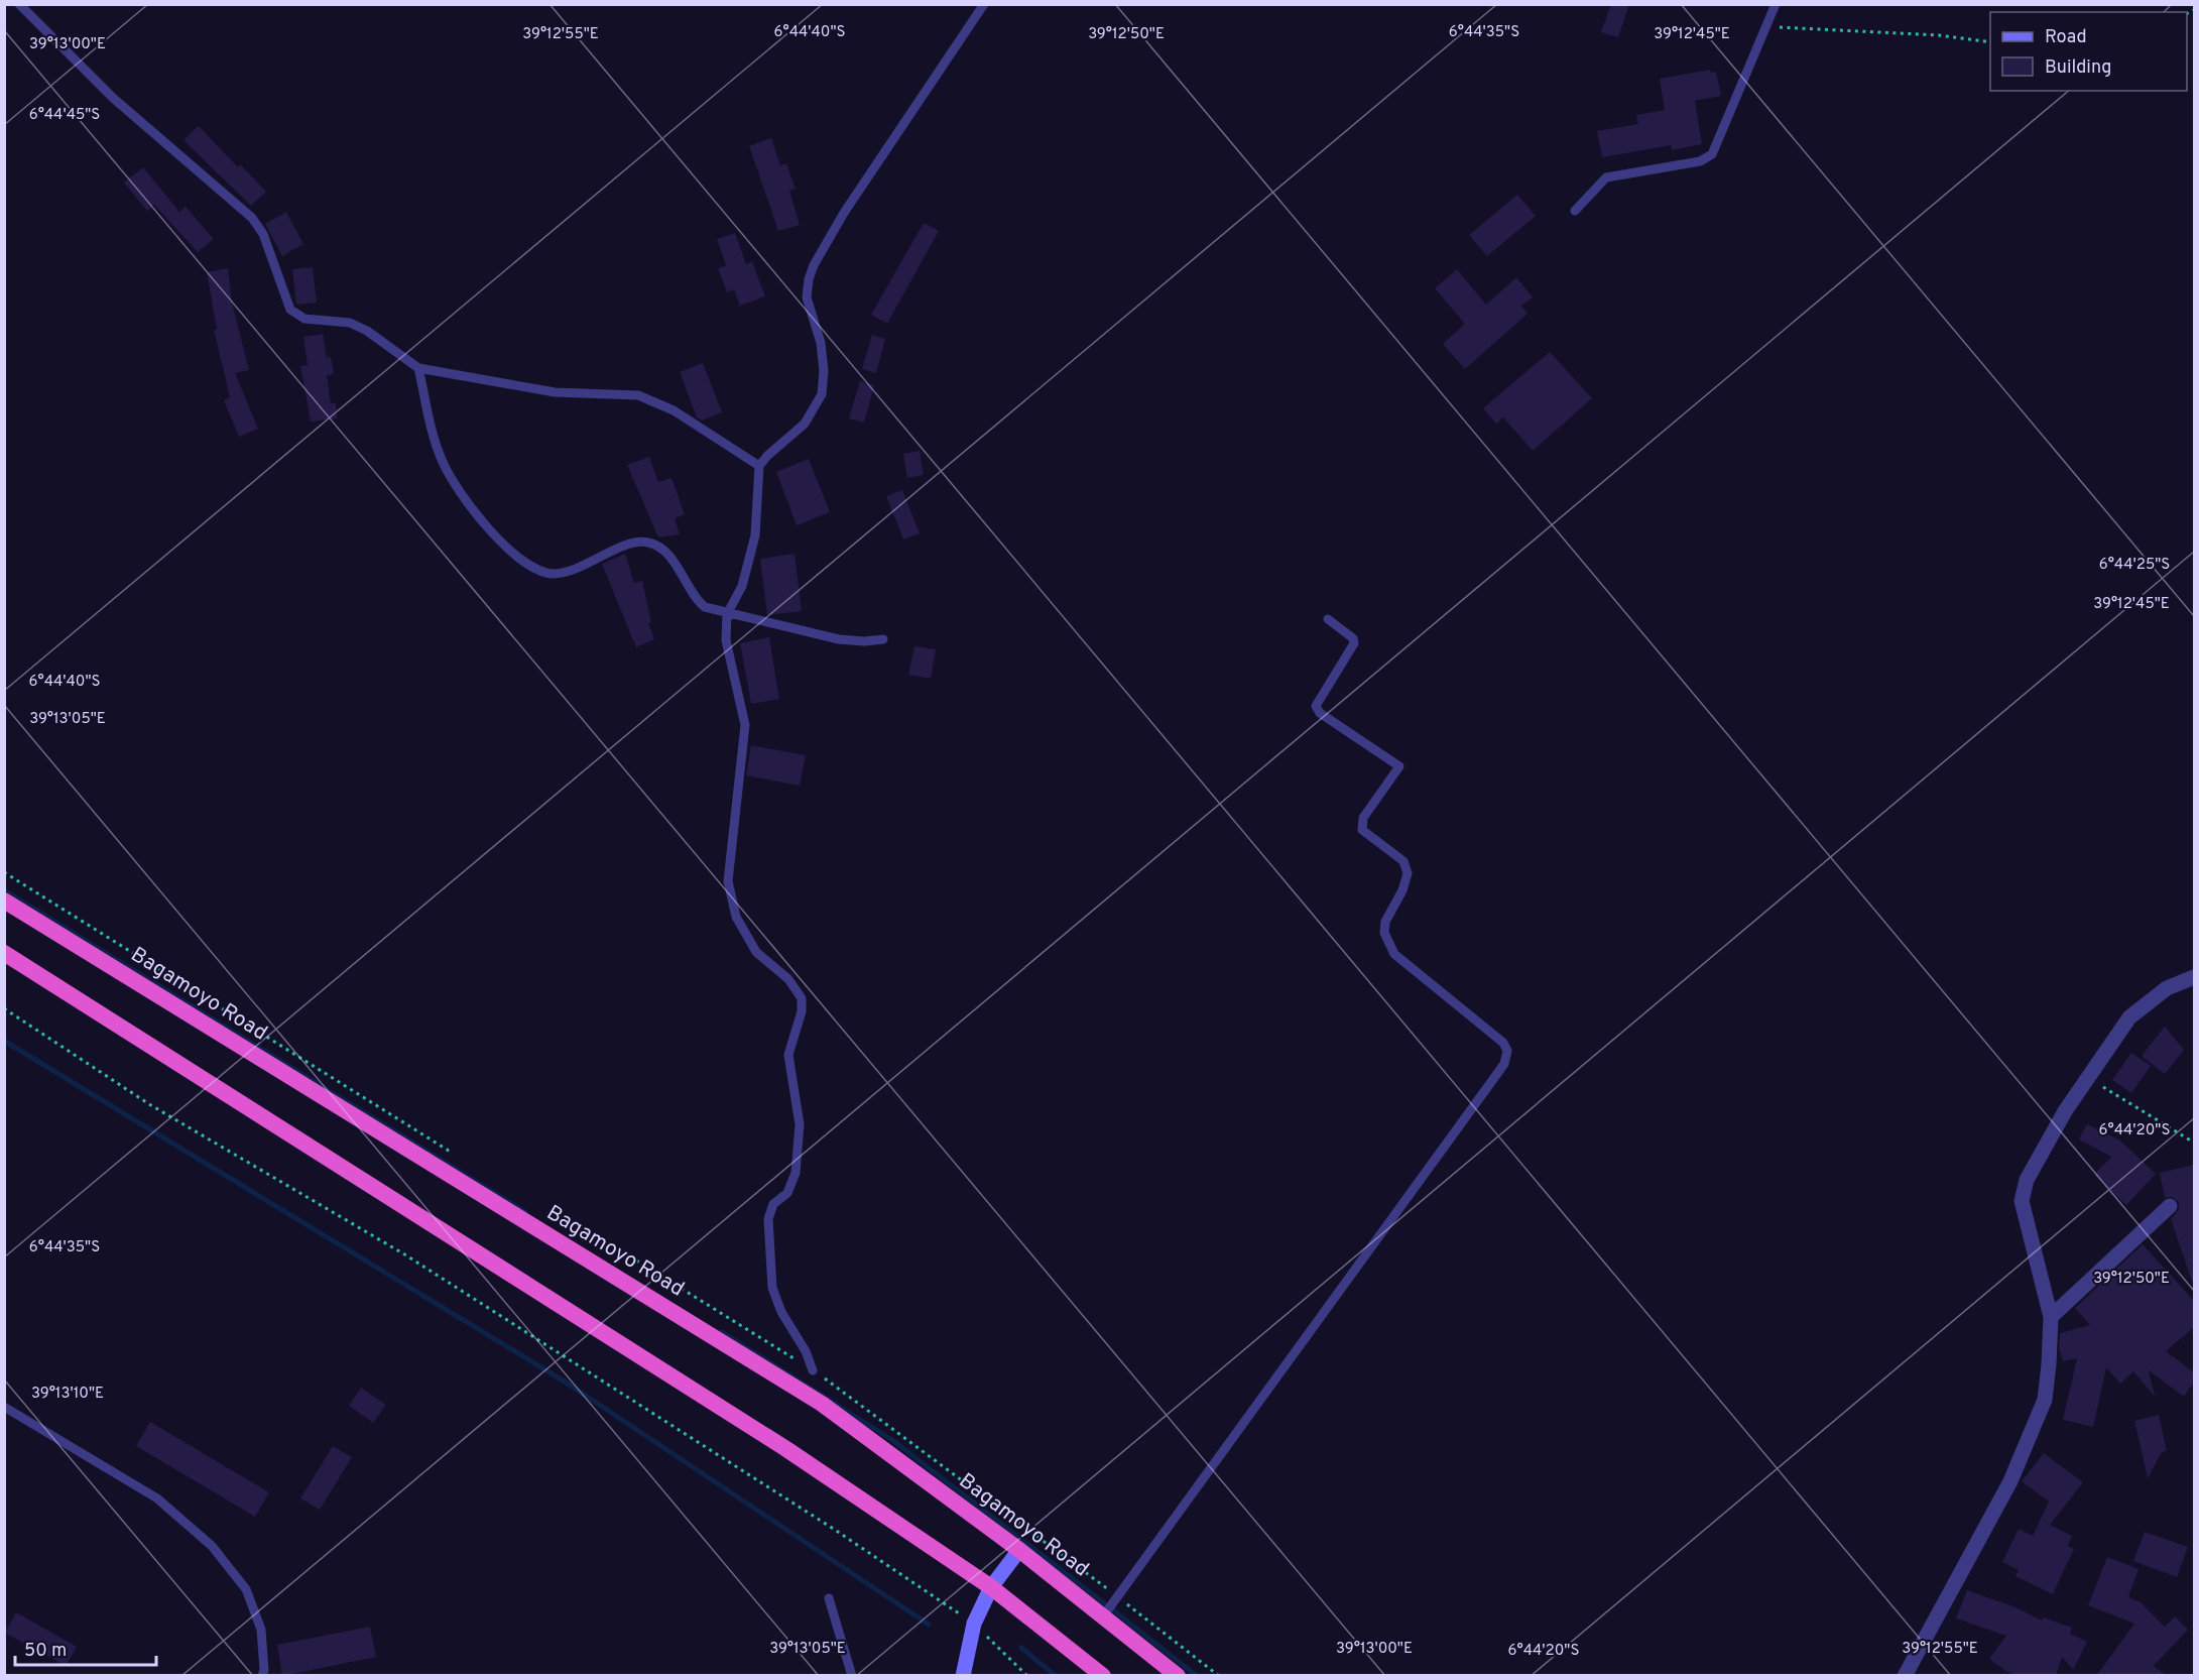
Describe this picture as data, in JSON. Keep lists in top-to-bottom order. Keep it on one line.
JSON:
{"streets":{"highway":["Bagamoyo Road"]},"legend":["Road","Building"],"scale_bar":"50 m","coordinates":["6°44'40\"S","6°44'35\"S","39°12'55\"E","39°12'50\"E","39°12'45\"E","39°13'00\"E","6°44'45\"S","6°44'25\"S","39°13'05\"E","6°44'20\"S","39°13'10\"E"]}
